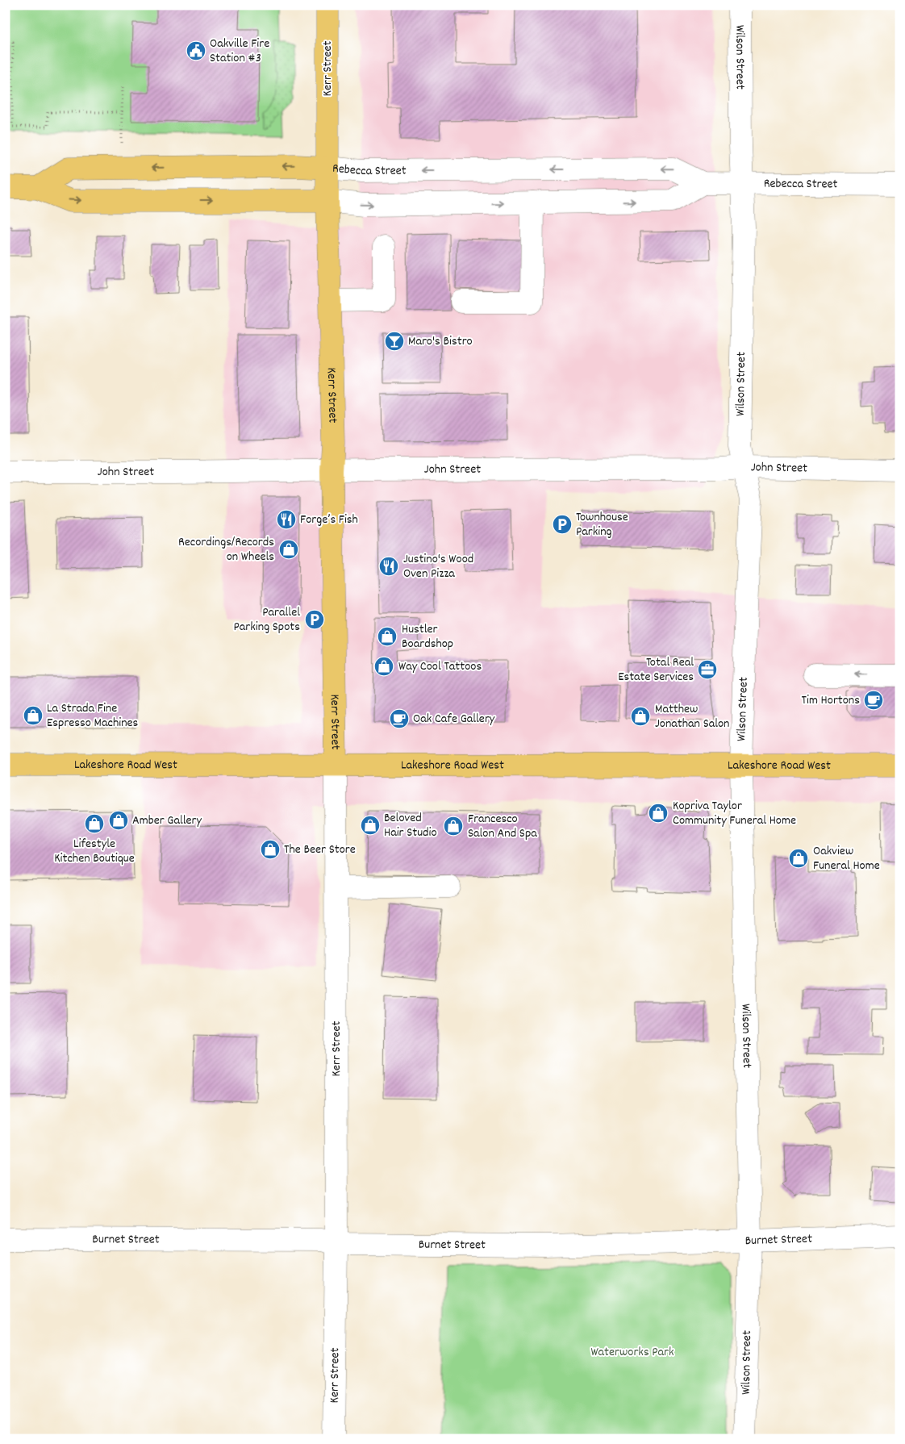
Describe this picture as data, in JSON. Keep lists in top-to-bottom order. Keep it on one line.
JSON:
{"streets":{"main road":["Kerr Street","Rebecca Street","Lakeshore Road West"],"street":["Wilson Street","John Street","Burnet Street"]},"crossings":[["Wilson Street","Rebecca Street"],["Wilson Street","John Street"],["Wilson Street","Lakeshore Road West"],["Wilson Street","Burnet Street"],["Kerr Street","Rebecca Street"],["Kerr Street","John Street"],["Kerr Street","Lakeshore Road West"],["Kerr Street","Burnet Street"]],"parks":["Waterworks Park"],"places":{"public building":["Oakville Fire Station #3"],"bar":["Maro's Bistro"],"restaurant":["Forge’s Fish","Justino's Wood Oven Pizza"],"parking":["Townhouse Parking","Parallel Parking Spots"],"shop":["Recordings/Records on Wheels","Hustler Boardshop","Way Cool Tattoos","La Strada Fine Espresso Machines","Matthew Jonathan Salon","Kopriva Taylor Community Funeral Home","Amber Gallery","Lifestyle Kitchen Boutique","Beloved Hair Studio","Francesco Salon And Spa","The Beer Store","Oakview Funeral Home"],"office":["Total Real Estate Services"],"cafe":["Tim Hortons","Oak Cafe Gallery"]}}
